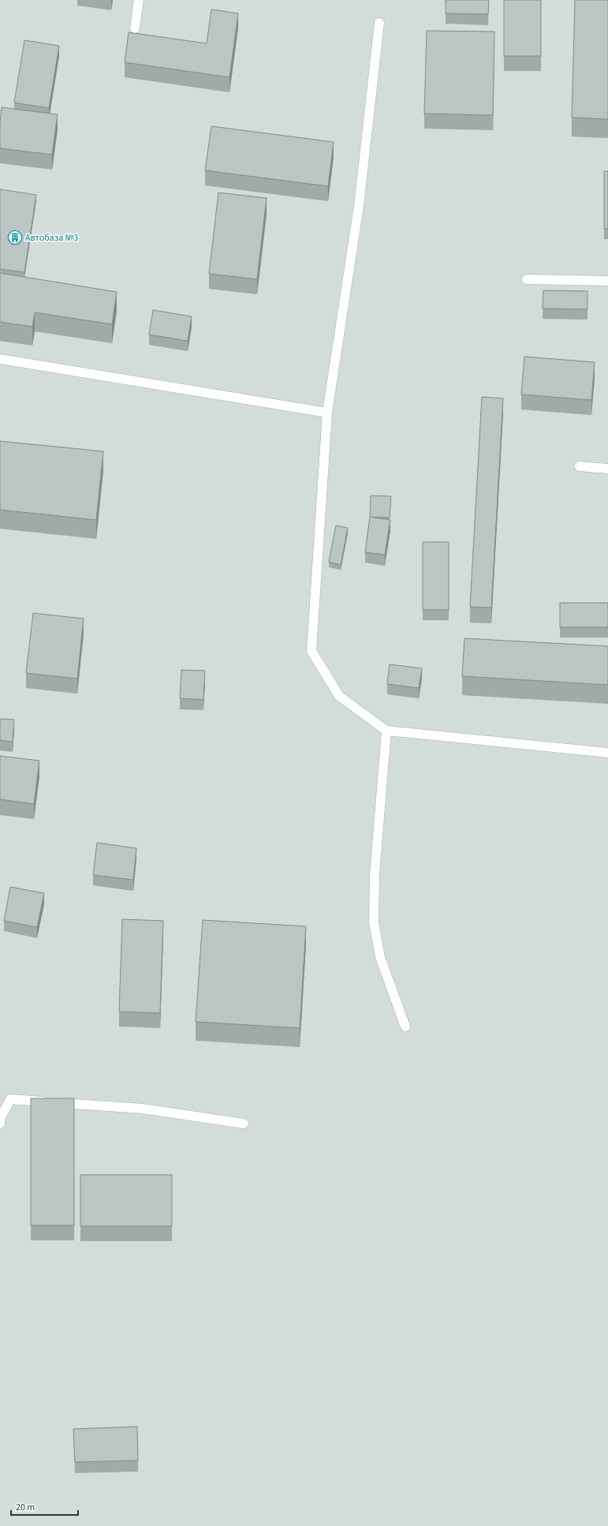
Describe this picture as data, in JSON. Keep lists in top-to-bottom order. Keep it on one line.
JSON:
{"places":{"building":["Автобаза №3"]},"scale_bar":"20 m"}
